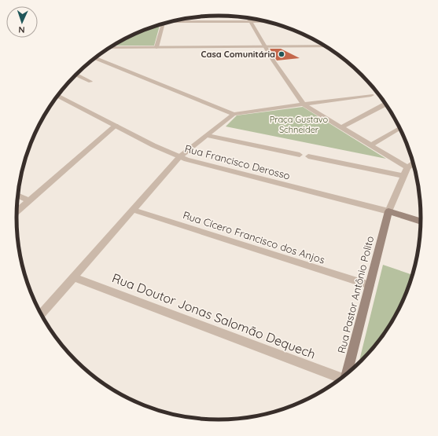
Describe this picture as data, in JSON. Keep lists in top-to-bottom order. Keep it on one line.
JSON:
{"streets":{"main road":["Rua Francisco Derosso","Rua Pastor Antônio Polito"],"street":["Rua Cícero Francisco dos Anjos","Rua Doutor Jonas Salomão Dequech"]},"crossings":[["Rua Francisco Derosso","Rua Pastor Antônio Polito"],["Rua Cícero Francisco dos Anjos","Rua Pastor Antônio Polito"]],"parks":["Praça Gustavo Schneider"],"places":["Casa Comunitária"],"north":"bottom"}
